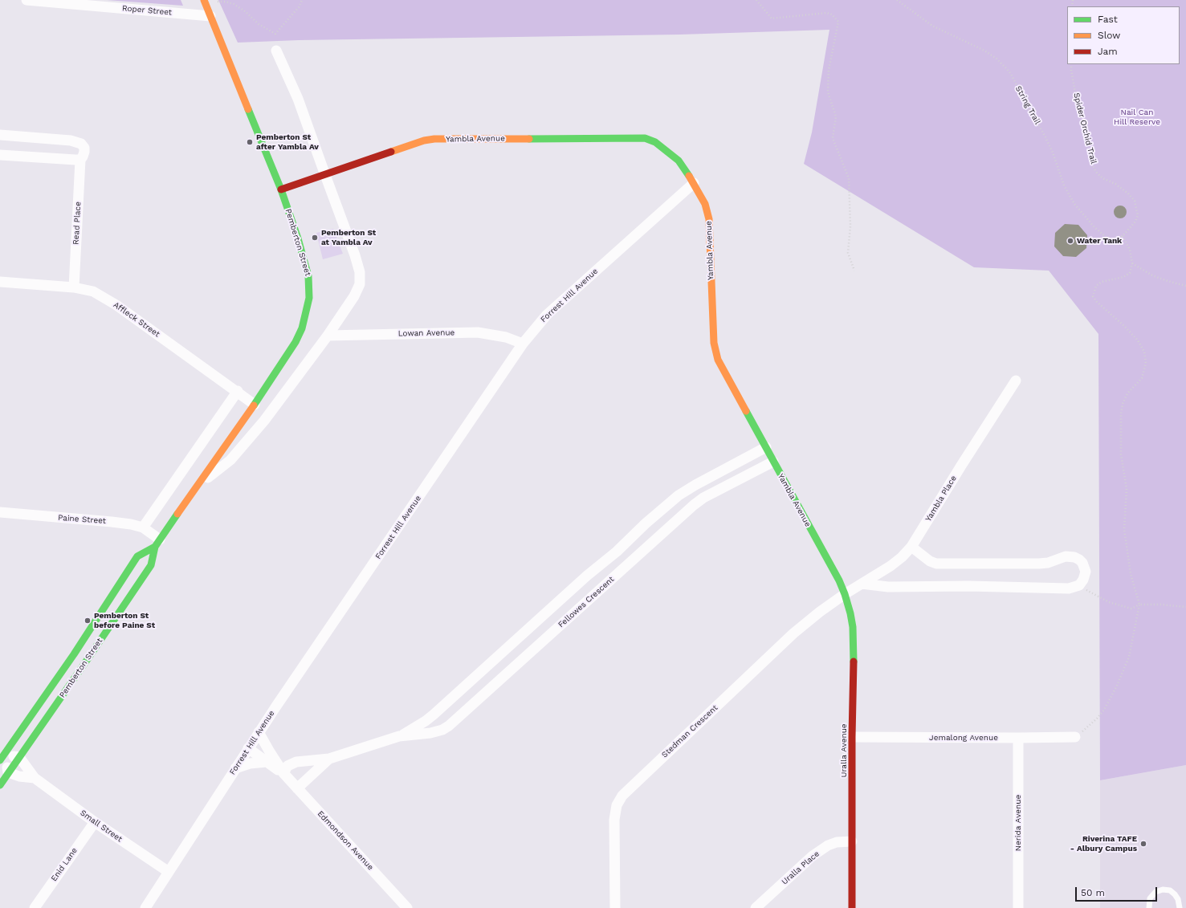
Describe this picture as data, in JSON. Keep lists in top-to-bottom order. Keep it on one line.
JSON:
{"streets":{"street":["Roper Street","Yambla Avenue","Read Place","Pemberton Street","Forrest Hill Avenue","Affleck Street","Lowan Avenue","Yambla Place","Paine Street","Fellowes Crescent","Stedman Crescent","Jemalong Avenue","Uralla Avenue","Nerida Avenue","Small Street","Edmondson Avenue","Enid Lane","Uralla Place"],"path":["String Trail","Spider Orchid Trail"]},"crossings":[["Roper Street","Pemberton Street"],["String Trail","Spider Orchid Trail"],["Yambla Avenue","Pemberton Street"],["Yambla Avenue","Forrest Hill Avenue"],["Yambla Avenue","Yambla Place"],["Yambla Avenue","Fellowes Crescent"],["Yambla Avenue","Stedman Crescent"],["Yambla Avenue","Uralla Avenue"],["Read Place","Affleck Street"],["Pemberton Street","Affleck Street"],["Pemberton Street","Lowan Avenue"],["Pemberton Street","Paine Street"],["Pemberton Street","Small Street"],["Forrest Hill Avenue","Lowan Avenue"],["Forrest Hill Avenue","Small Street"],["Forrest Hill Avenue","Edmondson Avenue"],["Yambla Place","Stedman Crescent"],["Yambla Place","Uralla Avenue"],["Fellowes Crescent","Edmondson Avenue"],["Stedman Crescent","Uralla Avenue"],["Jemalong Avenue","Uralla Avenue"],["Jemalong Avenue","Nerida Avenue"],["Uralla Avenue","Uralla Place"],["Small Street","Enid Lane"]],"parks":["Nail Can Hill Reserve"],"places":["Pemberton St after Yambla Av","Pemberton St at Yambla Av","Water Tank","Pemberton St before Paine St","Riverina TAFE - Albury Campus"],"legend":["Fast","Slow","Jam"],"scale_bar":"50 m"}
